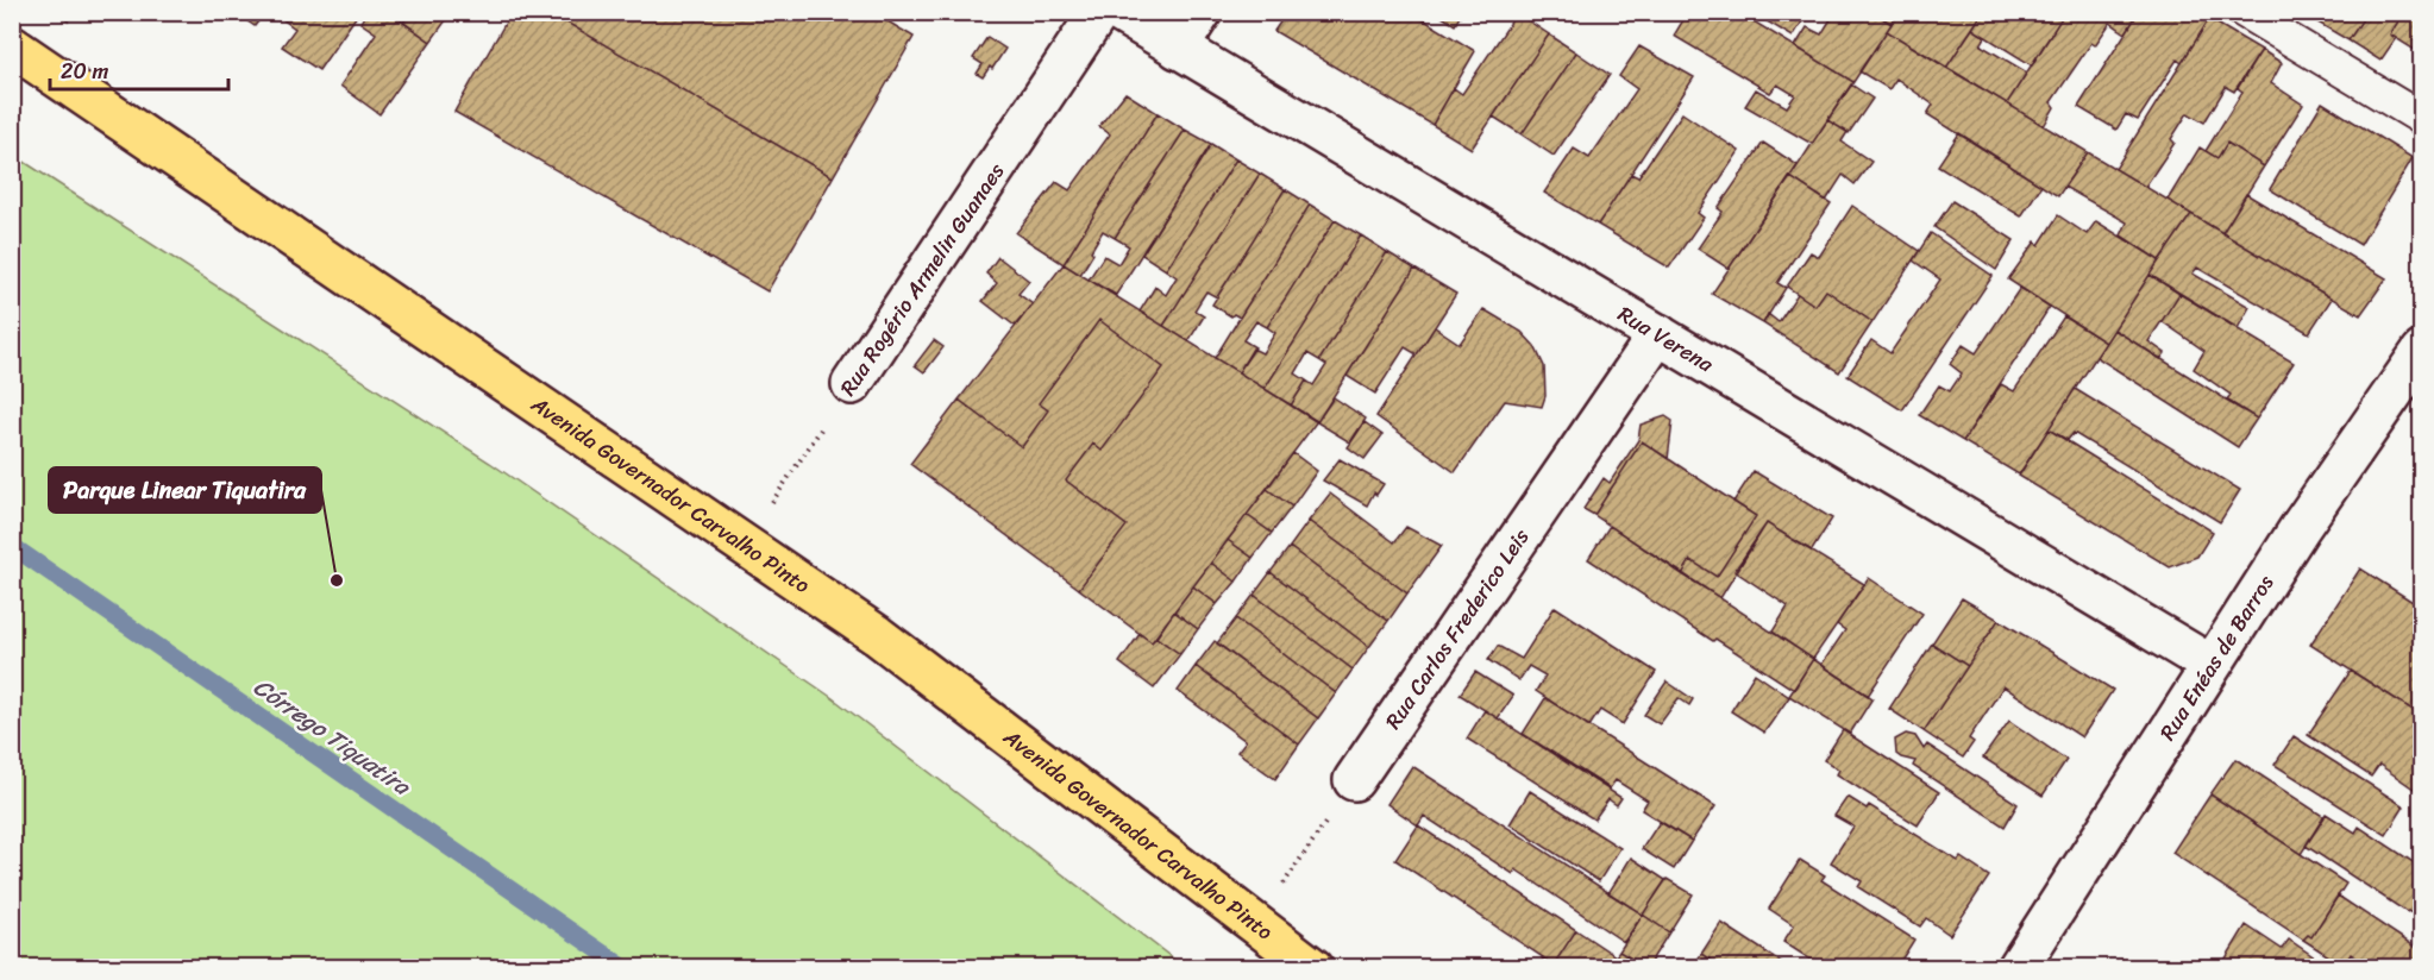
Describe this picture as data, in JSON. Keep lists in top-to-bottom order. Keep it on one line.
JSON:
{"streets":{"main road":["Avenida Governador Carvalho Pinto"],"street":["Rua Rogério Armelin Guanaes","Rua Verena","Rua Carlos Frederico Leis","Rua Enéas de Barros"]},"crossings":[["Rua Rogério Armelin Guanaes","Avenida Governador Carvalho Pinto"],["Rua Verena","Rua Carlos Frederico Leis"],["Rua Verena","Rua Enéas de Barros"]],"water":["Córrego Tiquatira"],"places":["Parque Linear Tiquatira"],"scale_bar":"20 m"}
